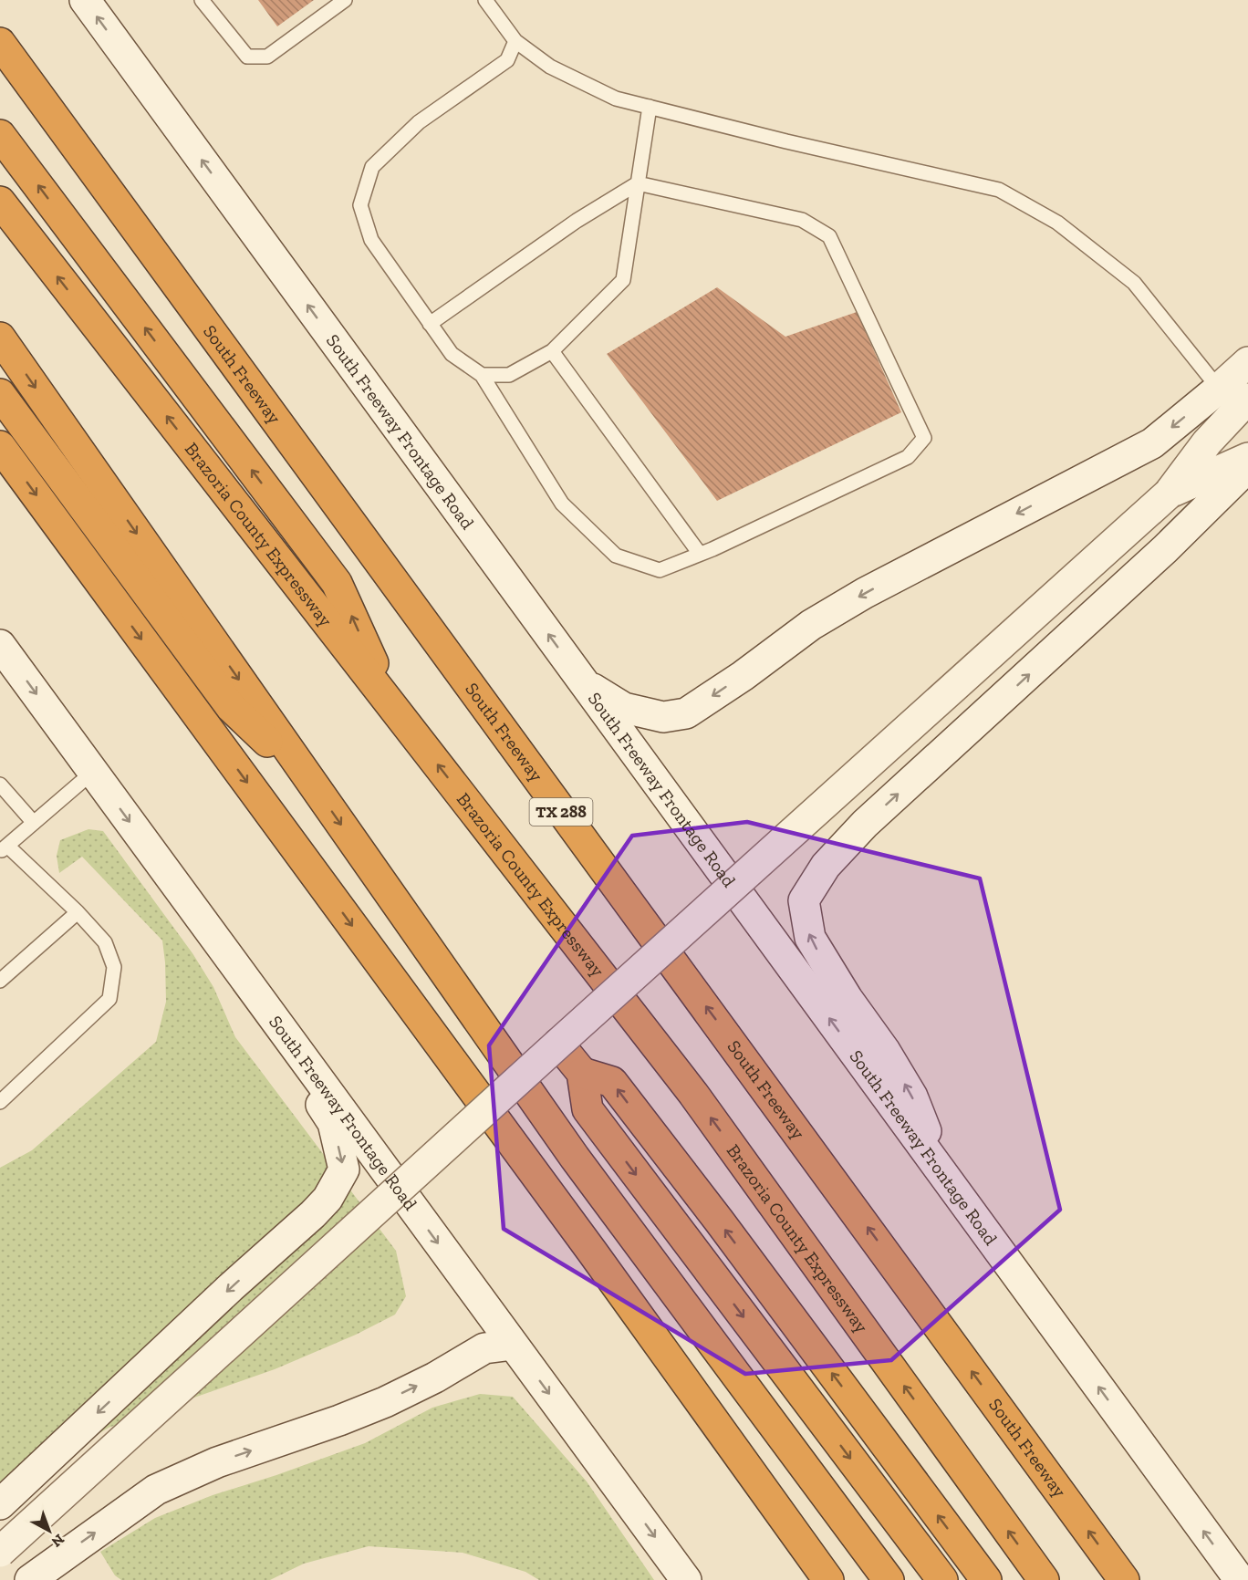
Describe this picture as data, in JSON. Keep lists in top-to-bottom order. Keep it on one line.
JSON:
{"streets":{"highway":["South Freeway","Brazoria County Expressway","TX 288"],"main road":["South Freeway Frontage Road"]},"north":"bottom right"}
